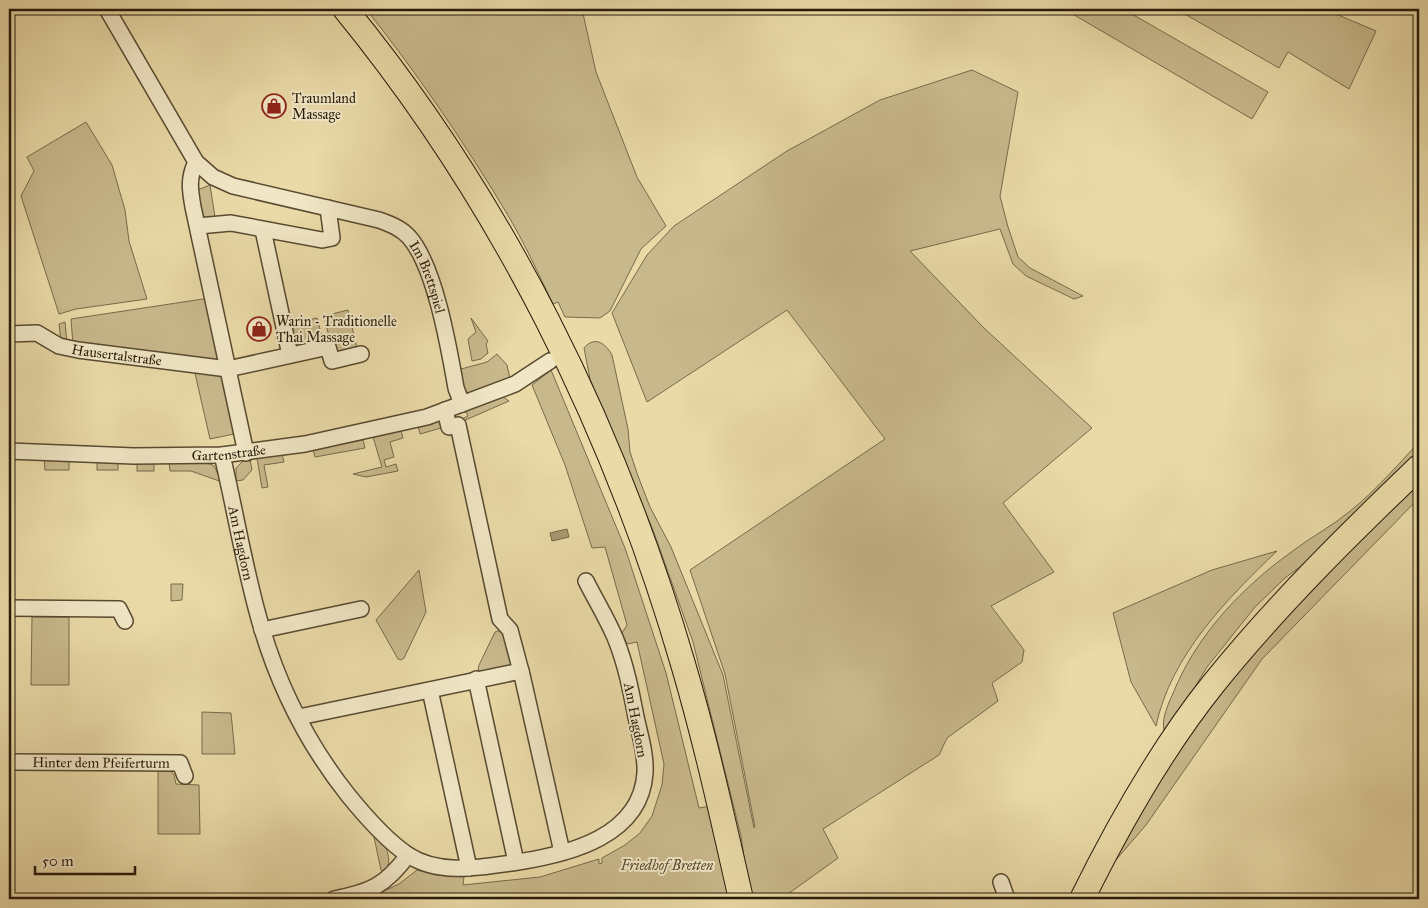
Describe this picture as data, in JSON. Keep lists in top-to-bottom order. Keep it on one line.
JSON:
{"streets":{"street":["Im Brettspiel","Hausertalstraße","Gartenstraße","Am Hagdorn","Hinter dem Pfeiferturm"]},"crossings":[["Im Brettspiel","Gartenstraße"],["Gartenstraße","Am Hagdorn"]],"parks":["Friedhof Bretten"],"places":{"shop":["Traumland Massage","Warin - Traditionelle Thai Massage"]},"scale_bar":"50 m"}
